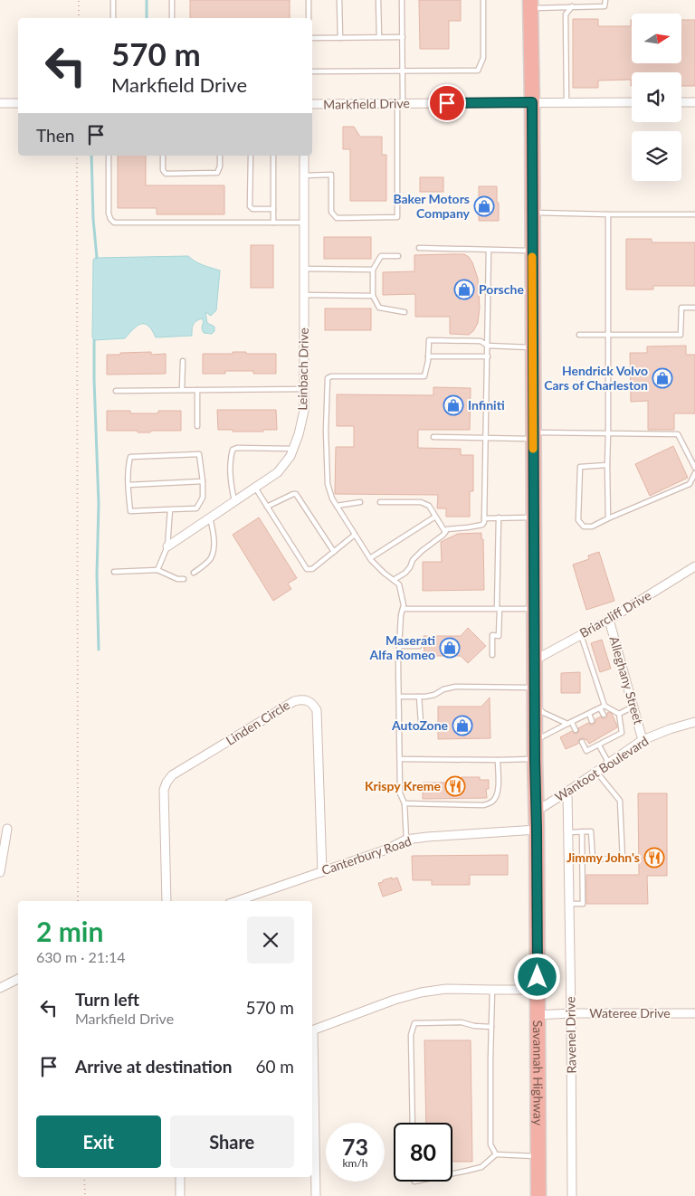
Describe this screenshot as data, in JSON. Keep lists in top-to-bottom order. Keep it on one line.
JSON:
{"streets":{"highway":["Savannah Highway"],"street":["Markfield Drive","Leinbach Drive","Briarcliff Drive","Alleghany Street","Linden Circle","Wantoot Boulevard","Canterbury Road","Wateree Drive","Ravenel Drive"]},"crossings":[["Markfield Drive","Savannah Highway"],["Briarcliff Drive","Alleghany Street"],["Briarcliff Drive","Savannah Highway"],["Alleghany Street","Wantoot Boulevard"],["Linden Circle","Canterbury Road"],["Wantoot Boulevard","Ravenel Drive"],["Wantoot Boulevard","Savannah Highway"],["Canterbury Road","Savannah Highway"],["Wateree Drive","Ravenel Drive"],["Wateree Drive","Savannah Highway"]],"places":{"shop":["Baker Motors Company","Porsche","Hendrick Volvo Cars of Charleston","Infiniti","Maserati Alfa Romeo","AutoZone"],"restaurant":["Krispy Kreme","Jimmy John's"]},"north":"right","page":{"turn":["570 m","Markfield Drive"],"then":"Then","heading":["2 min","630 m · 21:14"],"list":[{"name":"Turn left","note":"Markfield Drive","value":"570 m"},{"name":"Arrive at destination","value":"60 m"}],"buttons":["Exit","Share"],"speed":"73 km/h","limit":"80"}}
